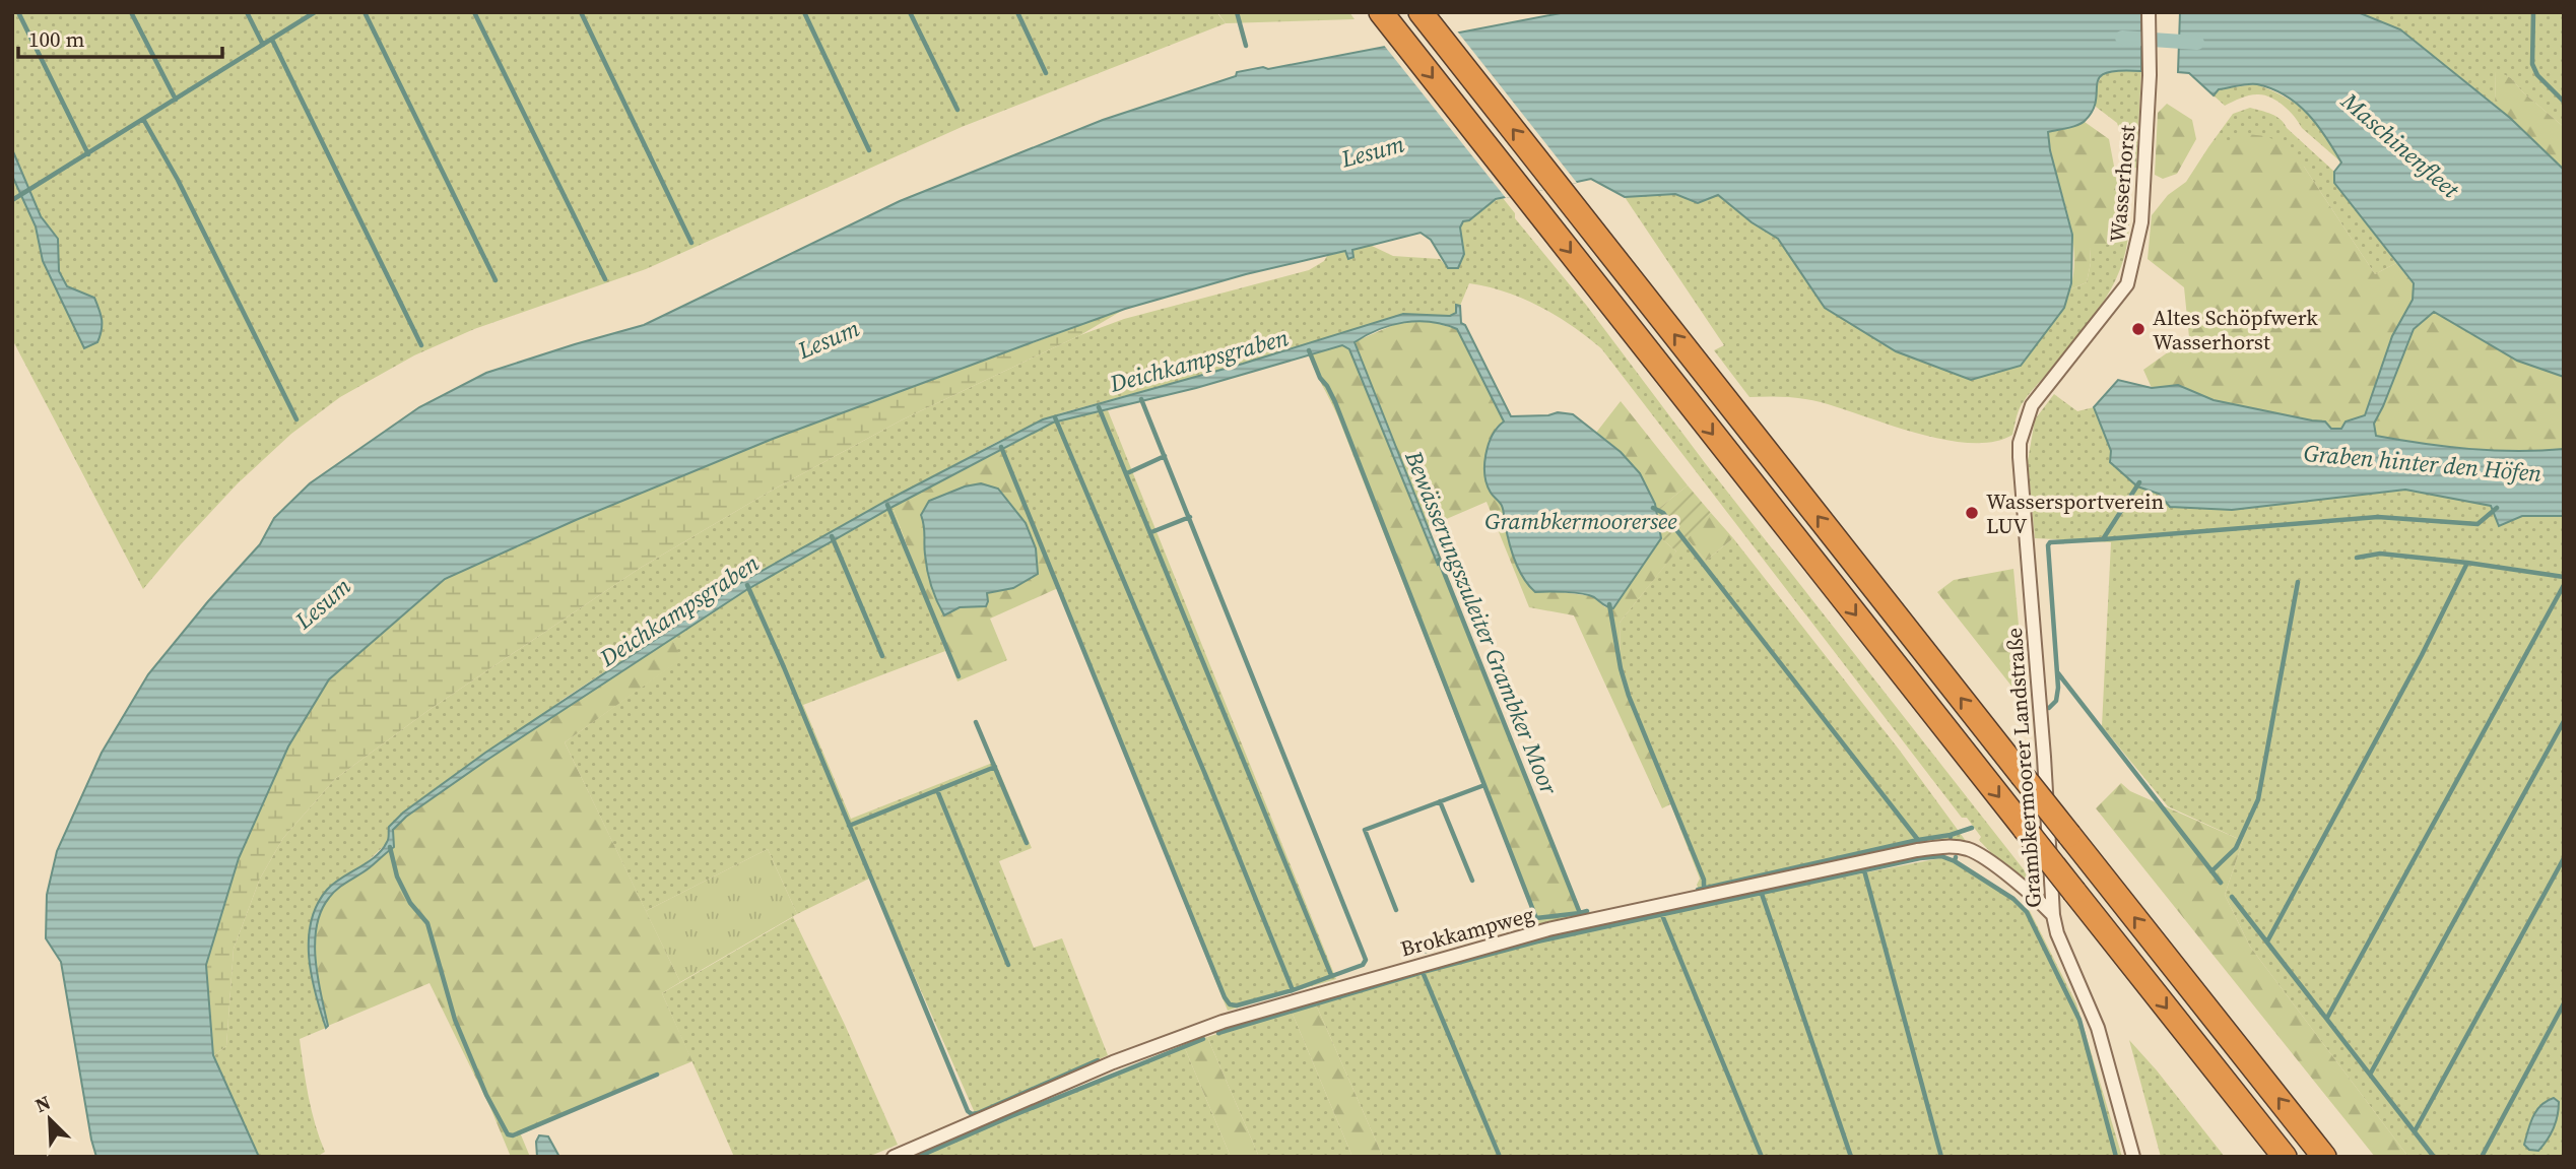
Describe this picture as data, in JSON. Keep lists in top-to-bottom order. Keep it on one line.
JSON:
{"streets":{"street":["Wasserhorst","Grambkermoorer Landstraße","Brokkampweg"]},"crossings":[["Wasserhorst","Grambkermoorer Landstraße"],["Grambkermoorer Landstraße","Brokkampweg"]],"water":["Maschinenfleet","Lesum","Deichkampsgraben","Graben hinter den Höfen","Grambkermoorersee","Bewässerungszuleiter Grambker Moor"],"places":["Altes Schöpfwerk Wasserhorst","Wassersportverein LUV"],"scale_bar":"100 m","north":"top left"}
